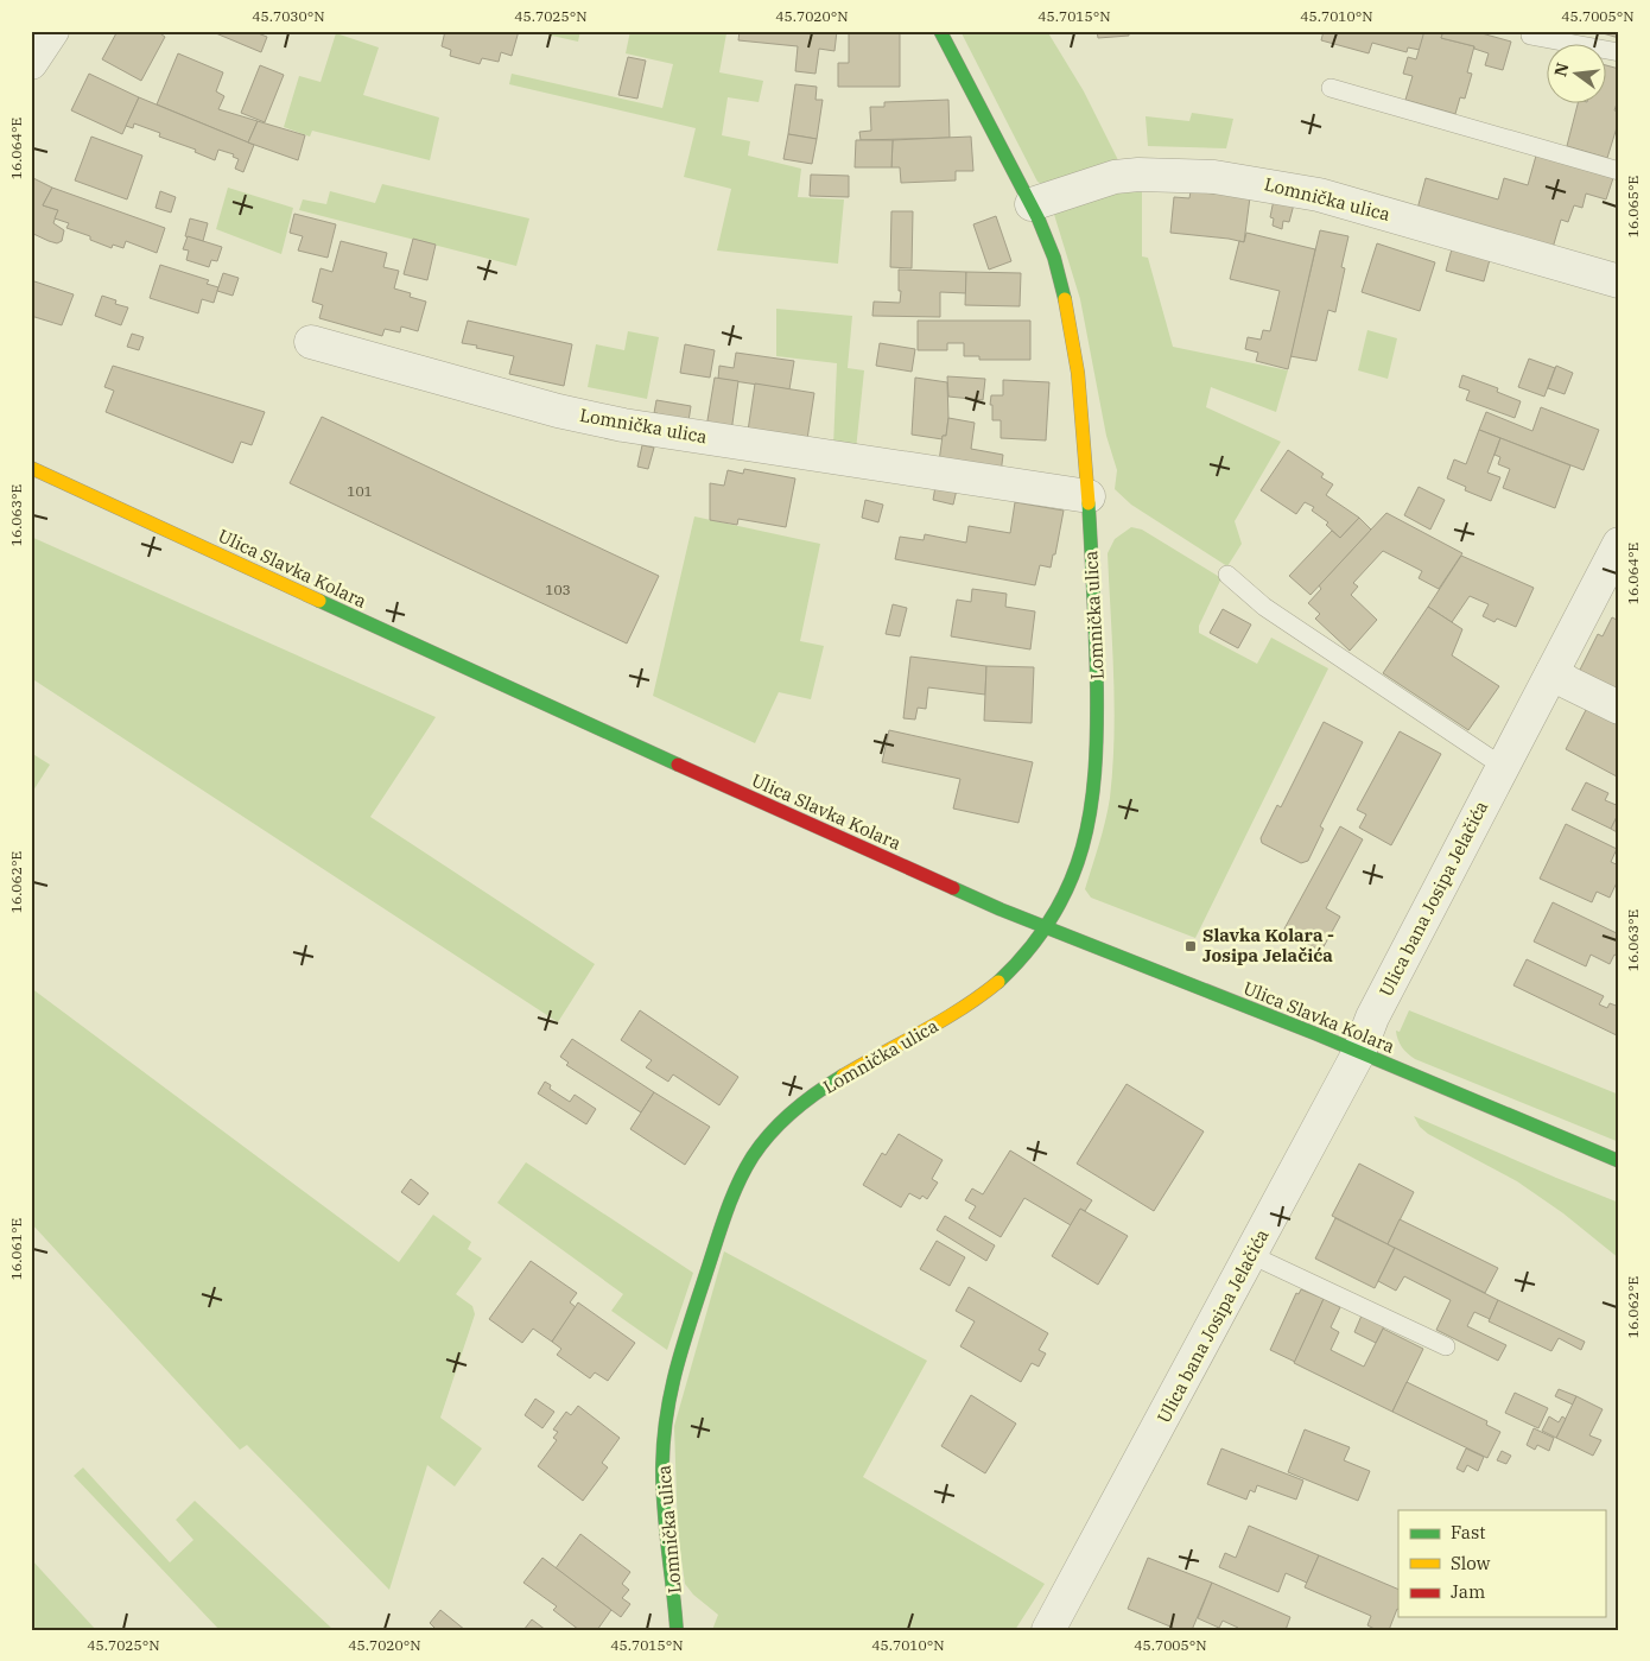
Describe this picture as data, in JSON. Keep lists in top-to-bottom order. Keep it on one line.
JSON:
{"streets":{"street":["Lomnička ulica","Ulica Slavka Kolara","Ulica bana Josipa Jelačića"]},"crossings":[["Lomnička ulica","Ulica Slavka Kolara"],["Ulica Slavka Kolara","Ulica bana Josipa Jelačića"]],"places":{"transit":["Slavka Kolara - Josipa Jelačića"]},"house_numbers":["101","103"],"legend":["Fast","Slow","Jam"],"north":"left","coordinates":["45.7030°N","45.7025°N","45.7020°N","45.7015°N","45.7010°N","45.7005°N","16.064°E","16.065°E","16.063°E","16.062°E","16.061°E"]}
